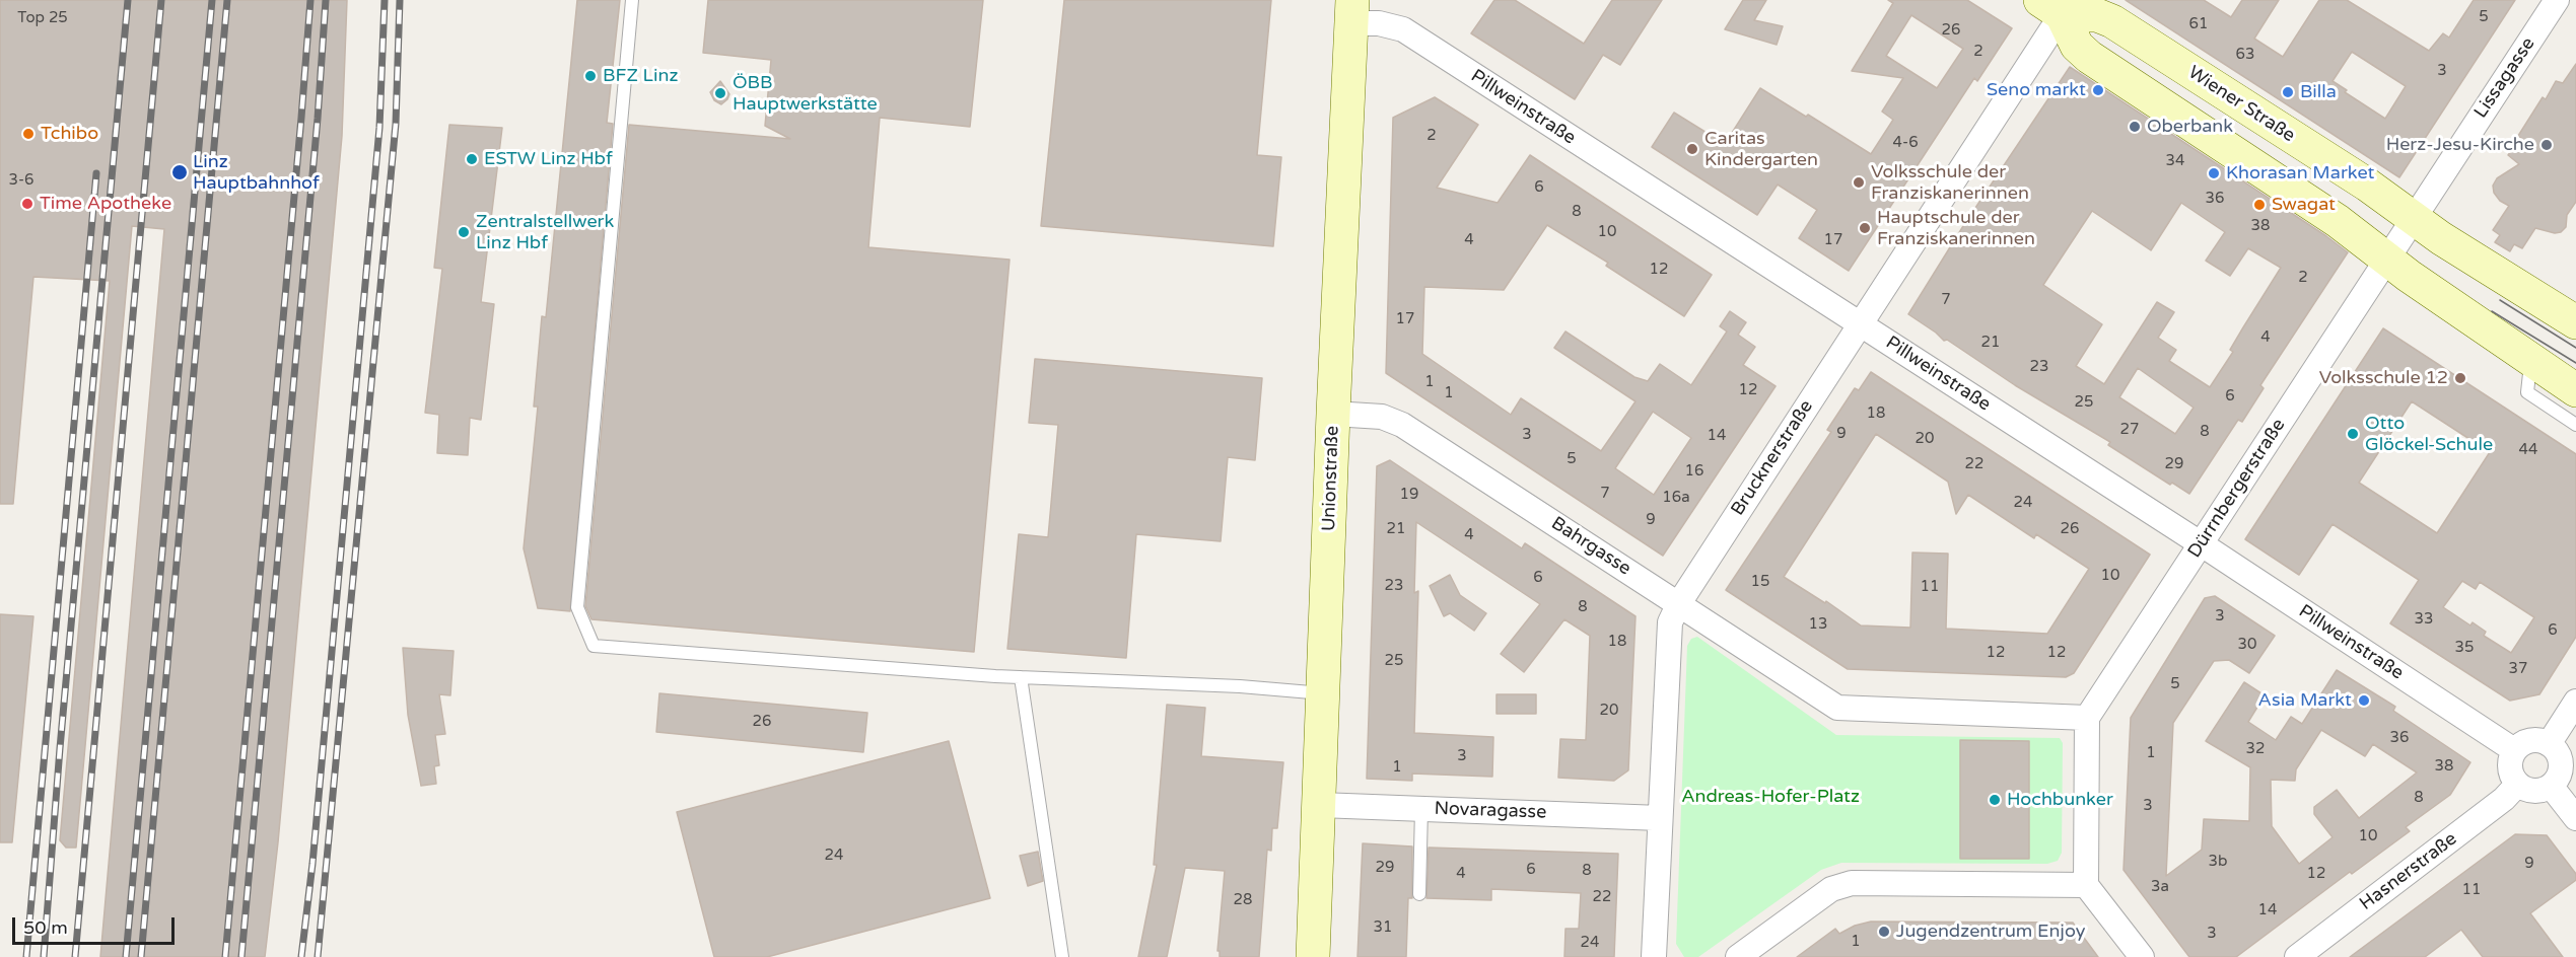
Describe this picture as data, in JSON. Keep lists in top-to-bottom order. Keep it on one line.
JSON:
{"streets":{"main road":["Wiener Straße","Unionstraße"],"street":["Lissagasse","Pillweinstraße","Brucknerstraße","Dürrnbergerstraße","Bahrgasse","Novaragasse","Hasnerstraße"]},"crossings":[["Lissagasse","Wiener Straße"],["Wiener Straße","Brucknerstraße"],["Pillweinstraße","Brucknerstraße"],["Pillweinstraße","Unionstraße"],["Pillweinstraße","Dürrnbergerstraße"],["Pillweinstraße","Hasnerstraße"],["Brucknerstraße","Bahrgasse"],["Brucknerstraße","Novaragasse"],["Unionstraße","Bahrgasse"],["Unionstraße","Novaragasse"],["Dürrnbergerstraße","Bahrgasse"]],"parks":["Andreas-Hofer-Platz"],"places":["BFZ Linz","Seno markt","Billa","ÖBB Hauptwerkstätte","Oberbank","Tchibo","Herz-Jesu-Kirche","Caritas Kindergarten","ESTW Linz Hbf","Linz Hauptbahnhof","Khorasan Market","Volksschule der Franziskanerinnen","Time Apotheke","Swagat","Hauptschule der Franziskanerinnen","Zentralstellwerk Linz Hbf","Volksschule 12","Otto Glöckel-Schule","Asia Markt","Hochbunker","Jugendzentrum Enjoy"],"house_numbers":["5","Top 25","61","26","2","63","3","2","4-6","34","3-6","6","36","8","38","10","4","17","12","2","7","17","4","21","23","1","12","1","6","25","18","27","8","9","3","14","20","44","5","22","29","16","7","19","16a","24","9","21","26","4","10","6","15","23","11","8","3","33","13","6","18","30","35","12","12","25","37","5","20","26","36","32","1","3","38","1","8","3","10","24","3b","9","29","6","8","4","12","3a","11","22","28","14","31","3","1","24"],"scale_bar":"50 m"}
